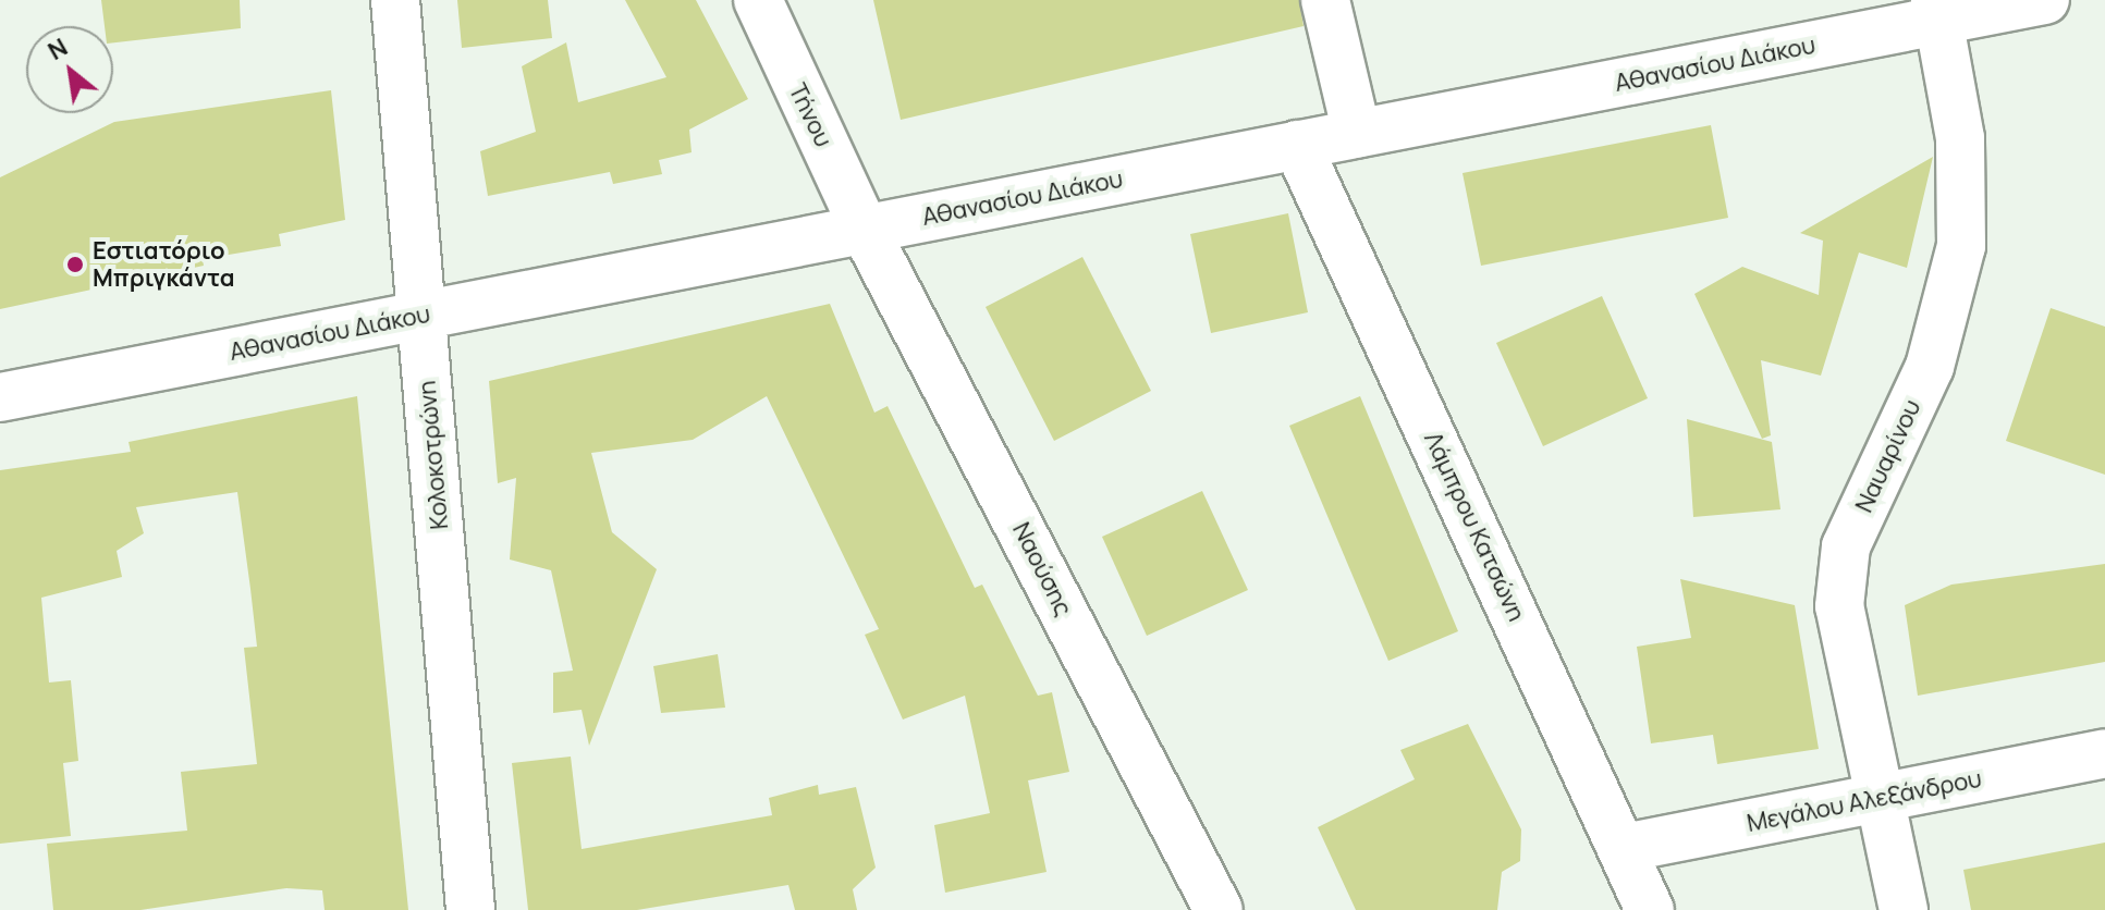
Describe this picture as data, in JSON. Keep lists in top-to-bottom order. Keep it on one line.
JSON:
{"streets":{"street":["Αθανασίου Διάκου","Τήνου","Κολοκοτρώνη","Ναυαρίνου","Λάμπρου Κατσώνη","Ναούσης","Μεγάλου Αλεξάνδρου"]},"crossings":[["Αθανασίου Διάκου","Τήνου"],["Αθανασίου Διάκου","Κολοκοτρώνη"],["Αθανασίου Διάκου","Ναυαρίνου"],["Αθανασίου Διάκου","Λάμπρου Κατσώνη"],["Αθανασίου Διάκου","Ναούσης"],["Τήνου","Ναούσης"],["Ναυαρίνου","Μεγάλου Αλεξάνδρου"],["Λάμπρου Κατσώνη","Μεγάλου Αλεξάνδρου"]],"places":["Εστιατόριο Μπριγκάντα"],"north":"top left"}
